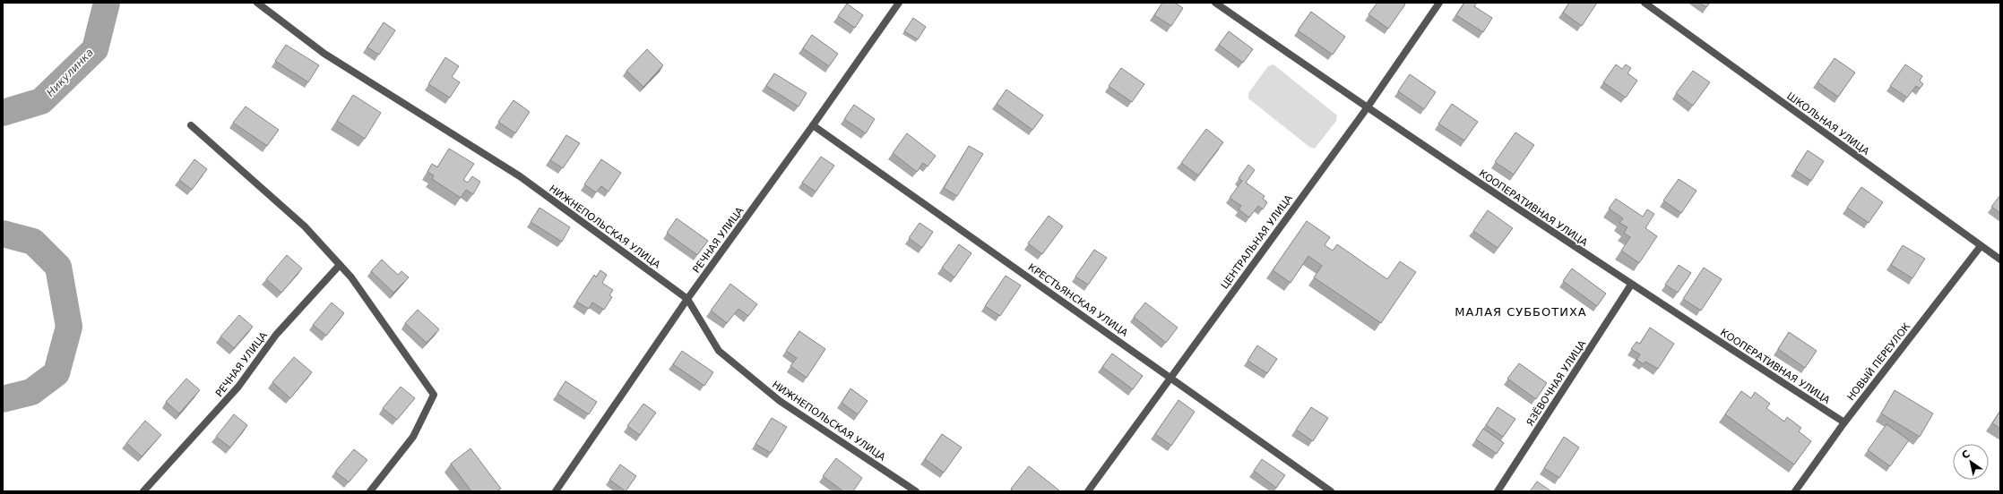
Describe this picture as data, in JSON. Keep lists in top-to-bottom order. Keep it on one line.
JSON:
{"streets":{"street":["ШКОЛЬНАЯ УЛИЦА","КООПЕРАТИВНАЯ УЛИЦА","НИЖНЕПОЛЬСКАЯ УЛИЦА","РЕЧНАЯ УЛИЦА","ЦЕНТРАЛЬНАЯ УЛИЦА","КРЕСТЬЯНСКАЯ УЛИЦА","НОВЫЙ ПЕРЕУЛОК","ЯЗЁВОЧНАЯ УЛИЦА"]},"crossings":[["ШКОЛЬНАЯ УЛИЦА","НОВЫЙ ПЕРЕУЛОК"],["КООПЕРАТИВНАЯ УЛИЦА","ЦЕНТРАЛЬНАЯ УЛИЦА"],["КООПЕРАТИВНАЯ УЛИЦА","НОВЫЙ ПЕРЕУЛОК"],["КООПЕРАТИВНАЯ УЛИЦА","ЯЗЁВОЧНАЯ УЛИЦА"],["НИЖНЕПОЛЬСКАЯ УЛИЦА","РЕЧНАЯ УЛИЦА"],["РЕЧНАЯ УЛИЦА","КРЕСТЬЯНСКАЯ УЛИЦА"],["ЦЕНТРАЛЬНАЯ УЛИЦА","КРЕСТЬЯНСКАЯ УЛИЦА"]],"districts":["МАЛАЯ СУББОТИХА"],"water":["Никулинка"],"north":"top left"}
